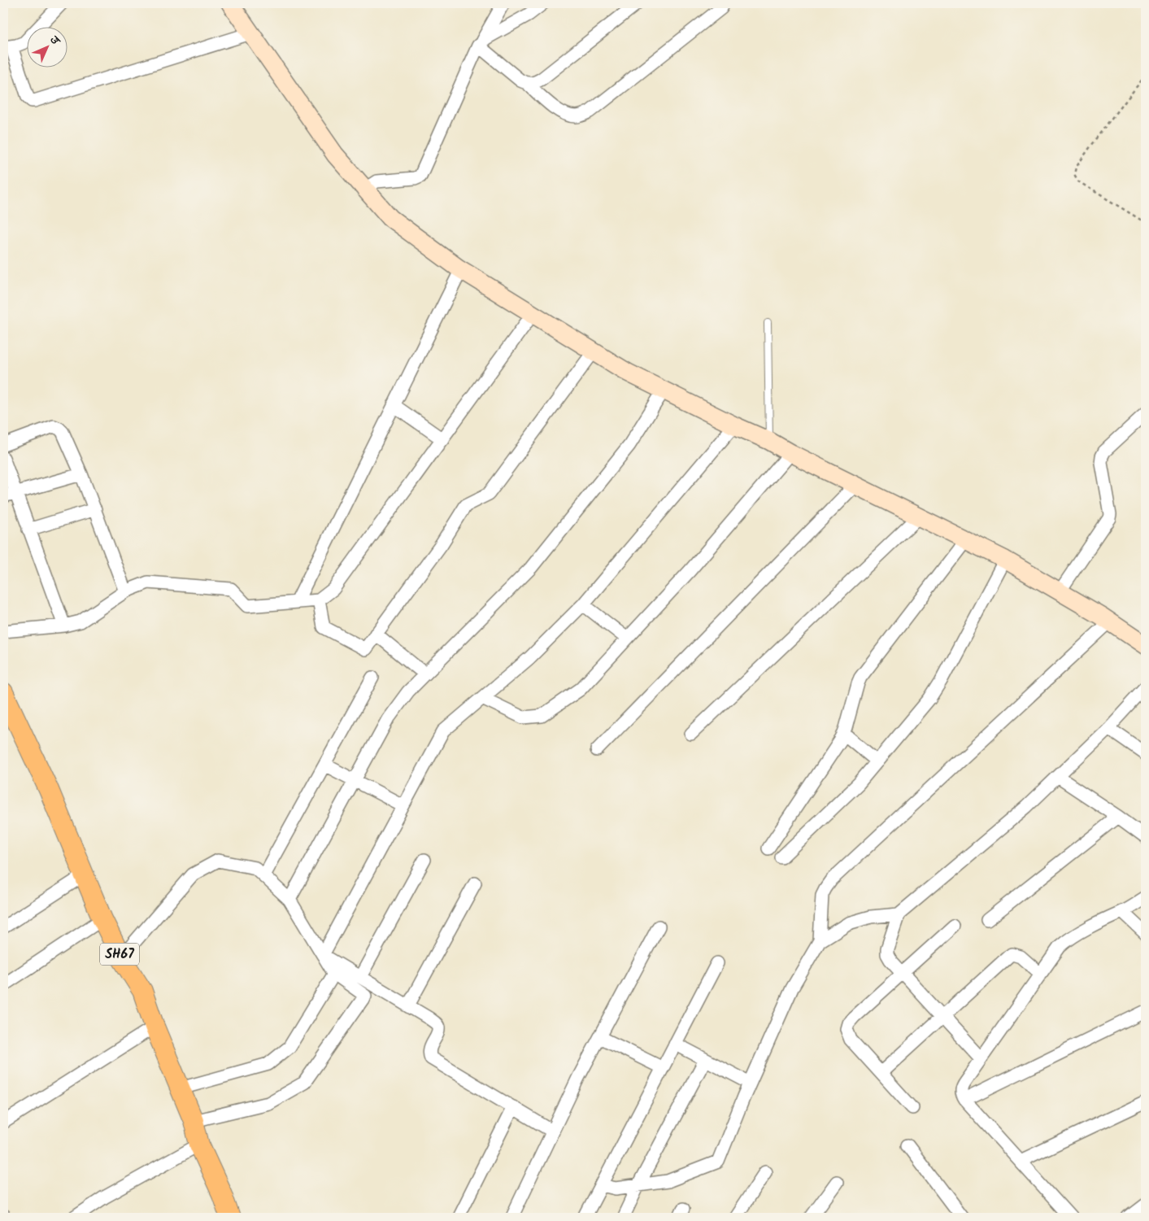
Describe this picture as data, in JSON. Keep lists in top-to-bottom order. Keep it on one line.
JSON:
{"streets":{"main road":["SH67"]},"north":"top right"}
